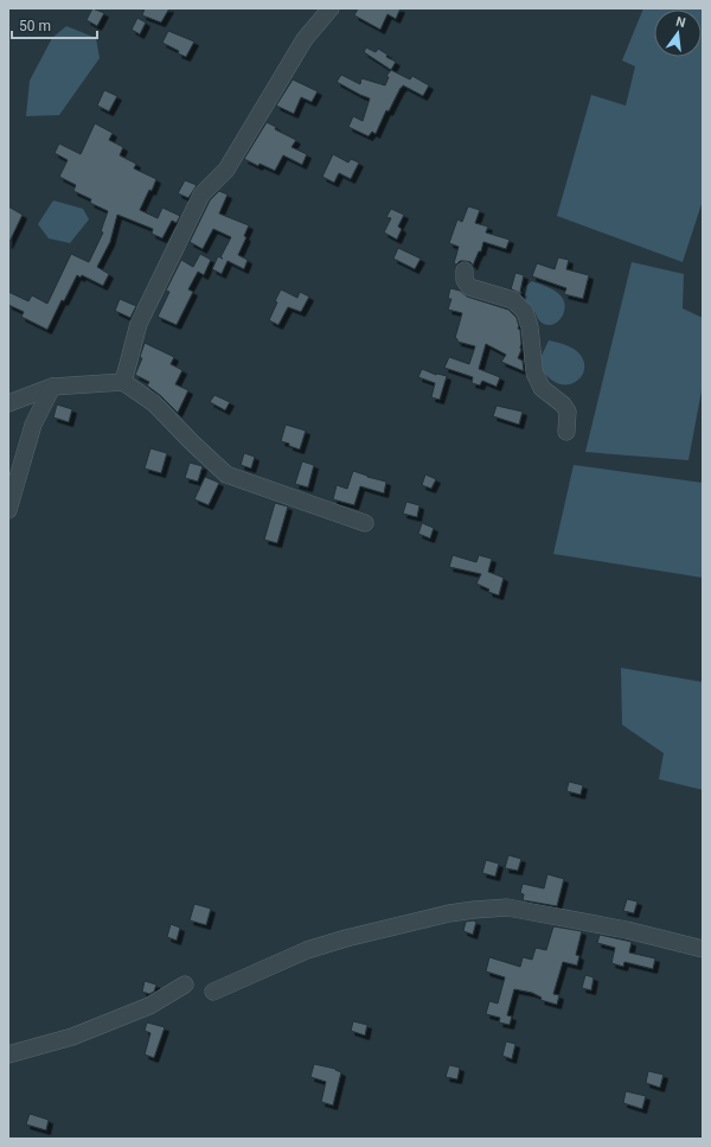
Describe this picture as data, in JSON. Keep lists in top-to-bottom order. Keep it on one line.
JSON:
{"scale_bar":"50 m","north":"top"}
